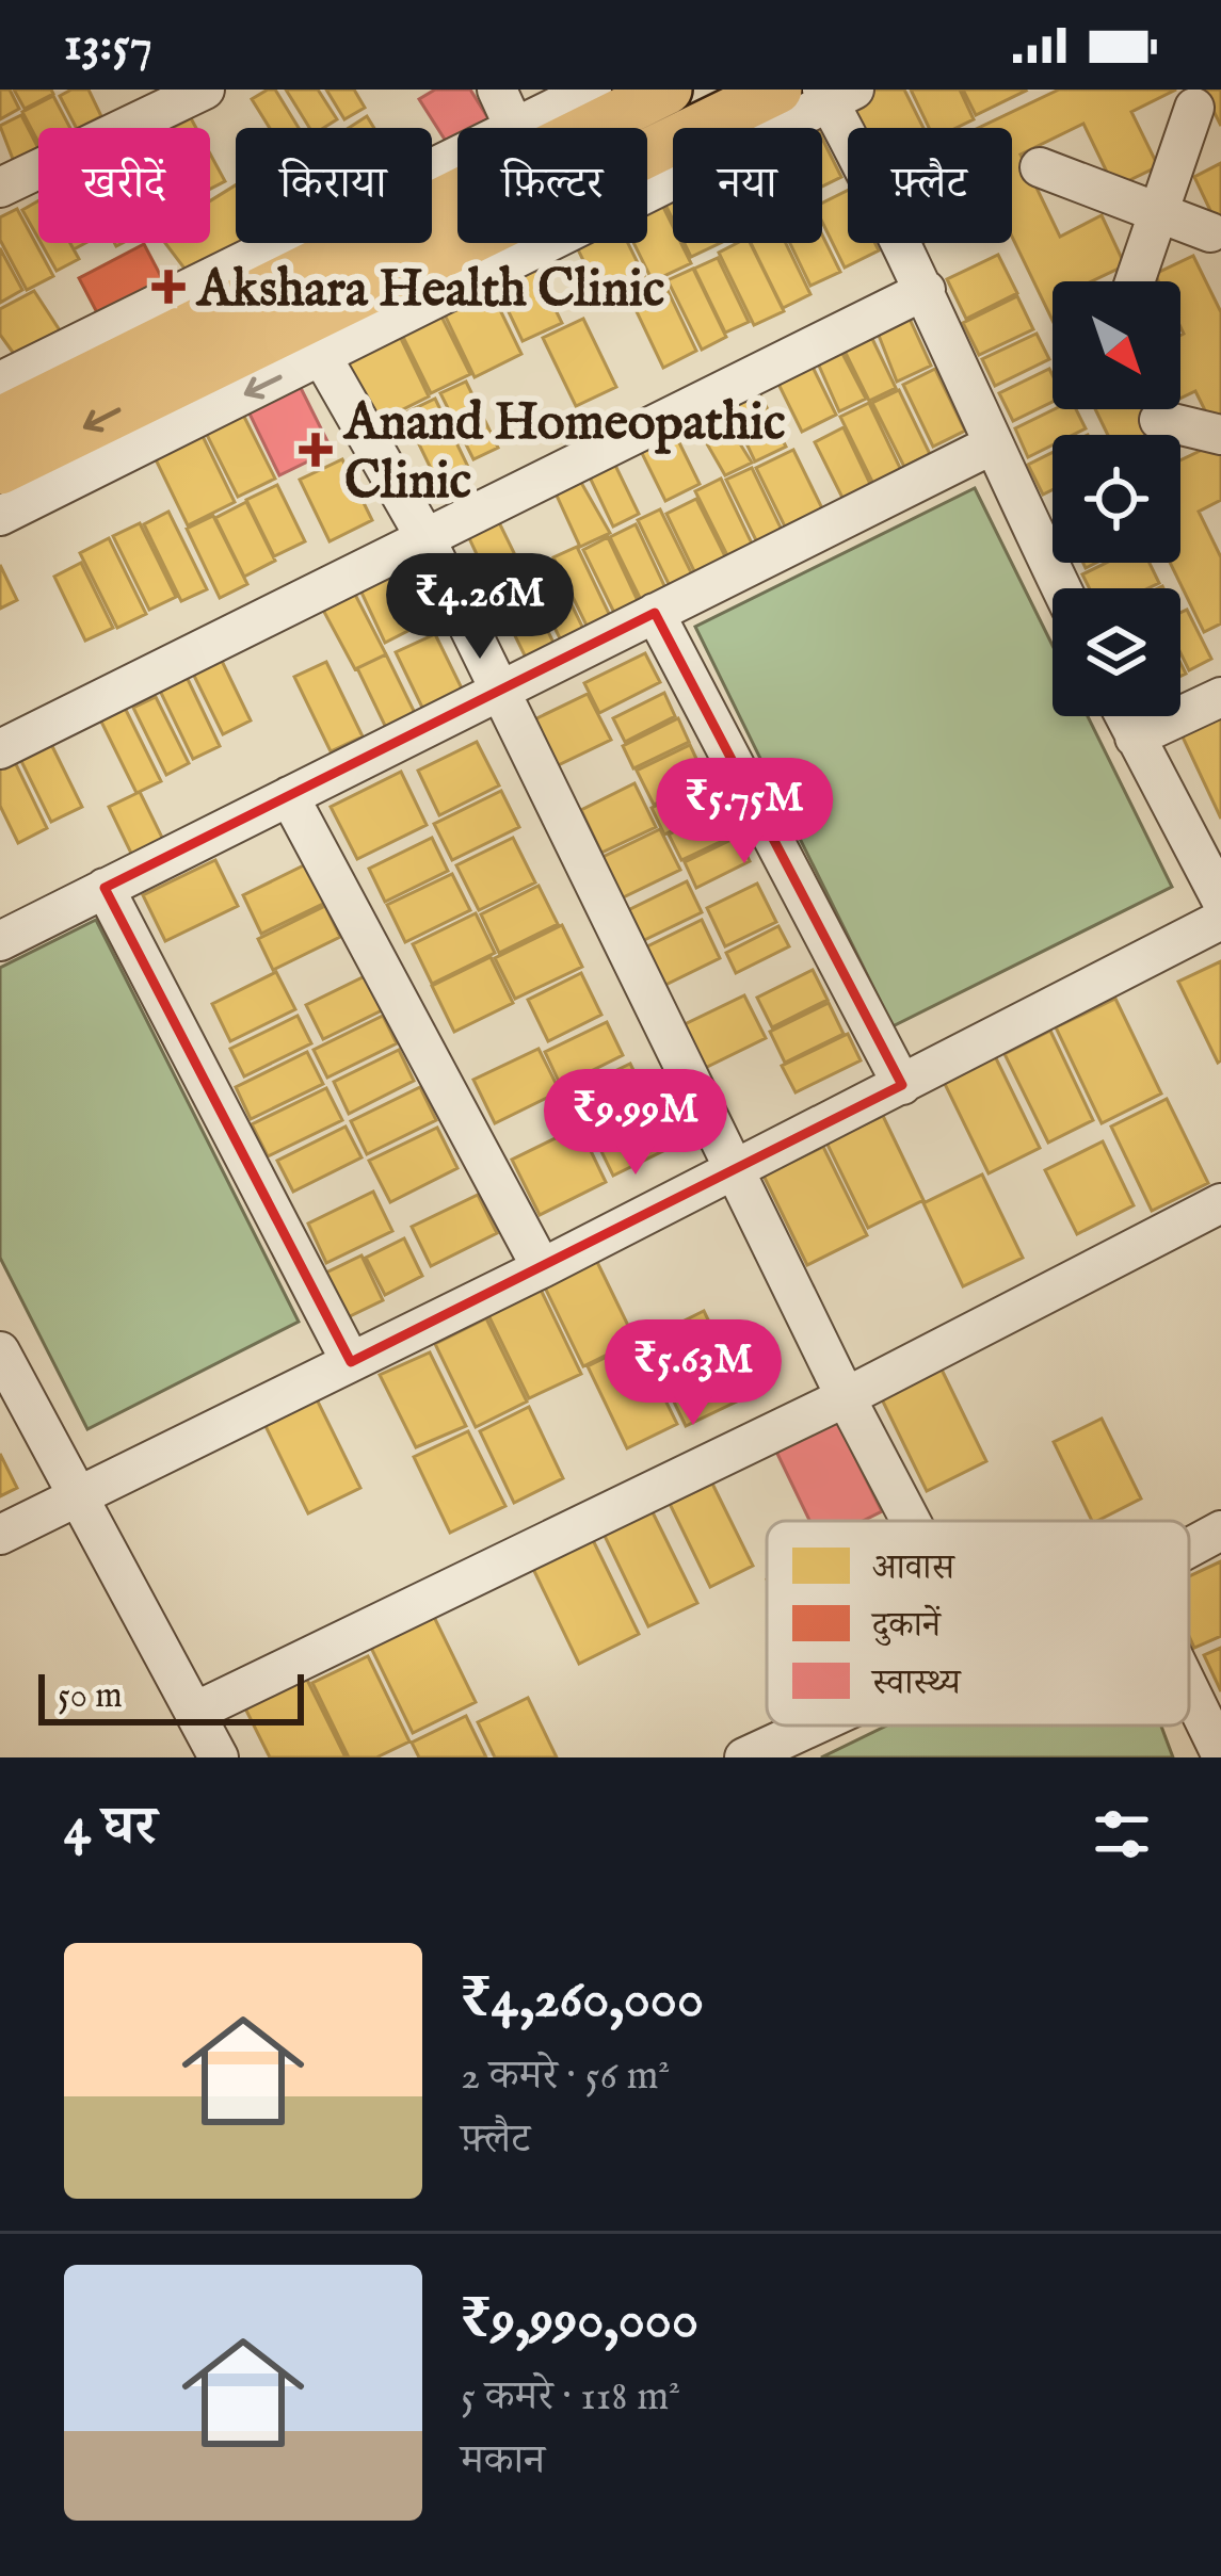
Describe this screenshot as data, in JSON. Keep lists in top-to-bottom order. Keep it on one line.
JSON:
{"places":{"health":["Akshara Health Clinic","Anand Homeopathic Clinic"]},"legend":["आवास","दुकानें","स्वास्थ्य"],"scale_bar":"50 m","north":"bottom right","page":{"status":"13:57","chip":["खरीदें","किराया","फ़िल्टर","नया","फ़्लैट"],"price":["₹4.26M","₹5.75M","₹9.99M","₹5.63M"],"scale":"50 m","heading":"4 घर","list":[{"name":"₹4,260,000","note":"2 कमरे · 56 m² · फ़्लैट"},{"name":"₹9,990,000","note":"5 कमरे · 118 m² · मकान"}]}}
